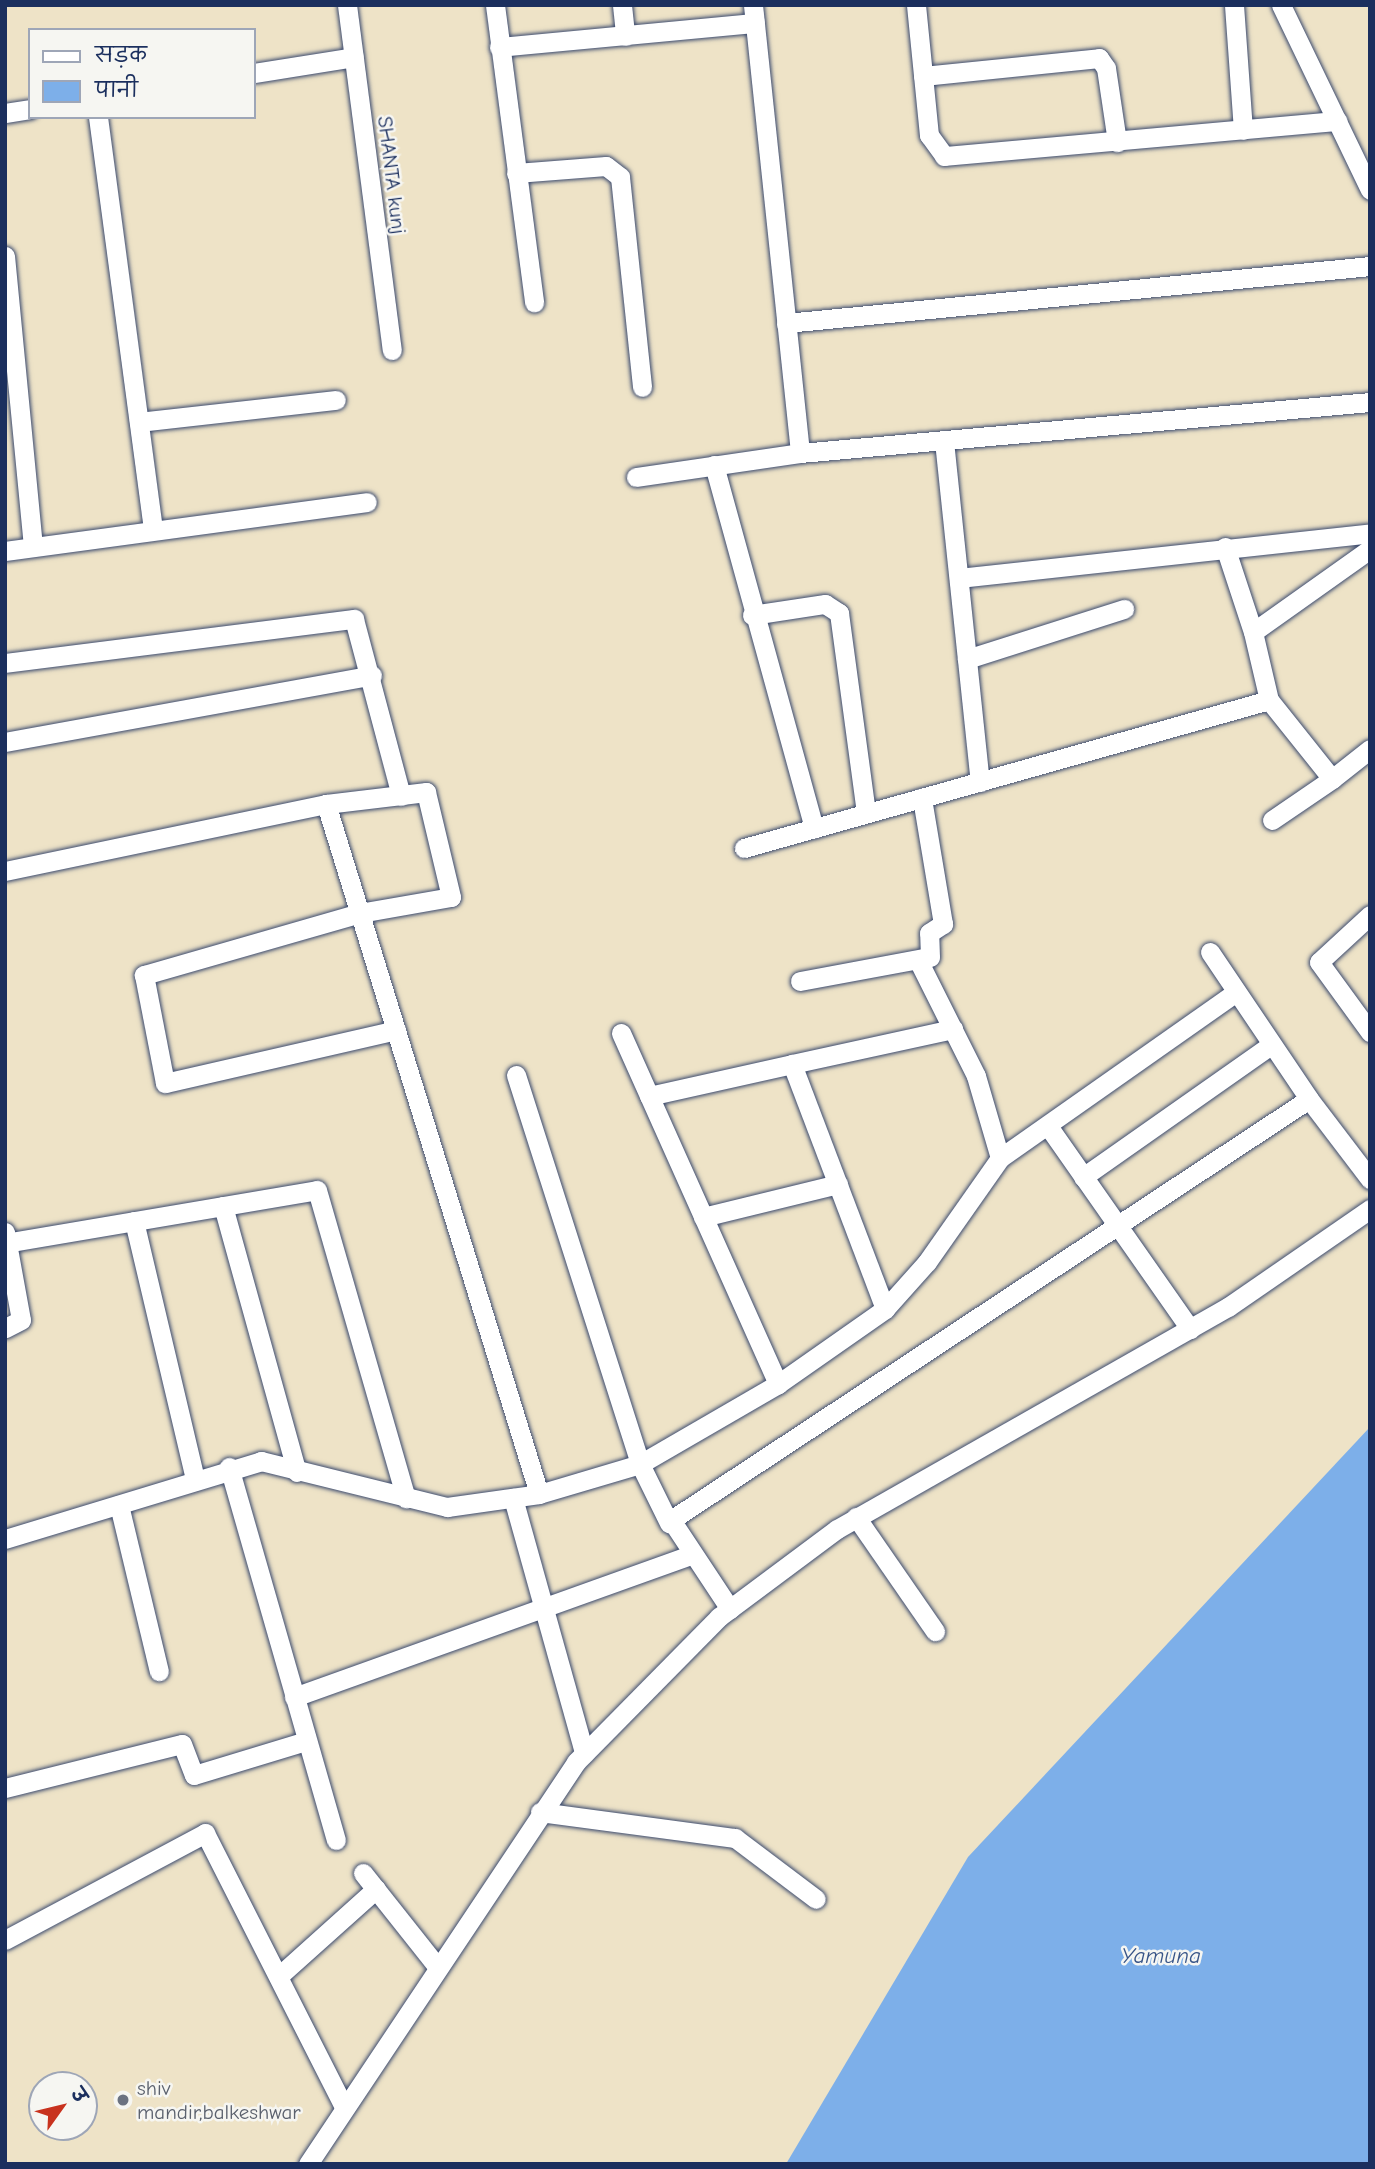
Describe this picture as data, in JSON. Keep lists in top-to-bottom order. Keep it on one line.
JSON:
{"streets":{"street":["SHANTA kunj"]},"water":["Yamuna"],"places":["shiv mandir,balkeshwar"],"legend":["सड़क","पानी"],"north":"top right"}
